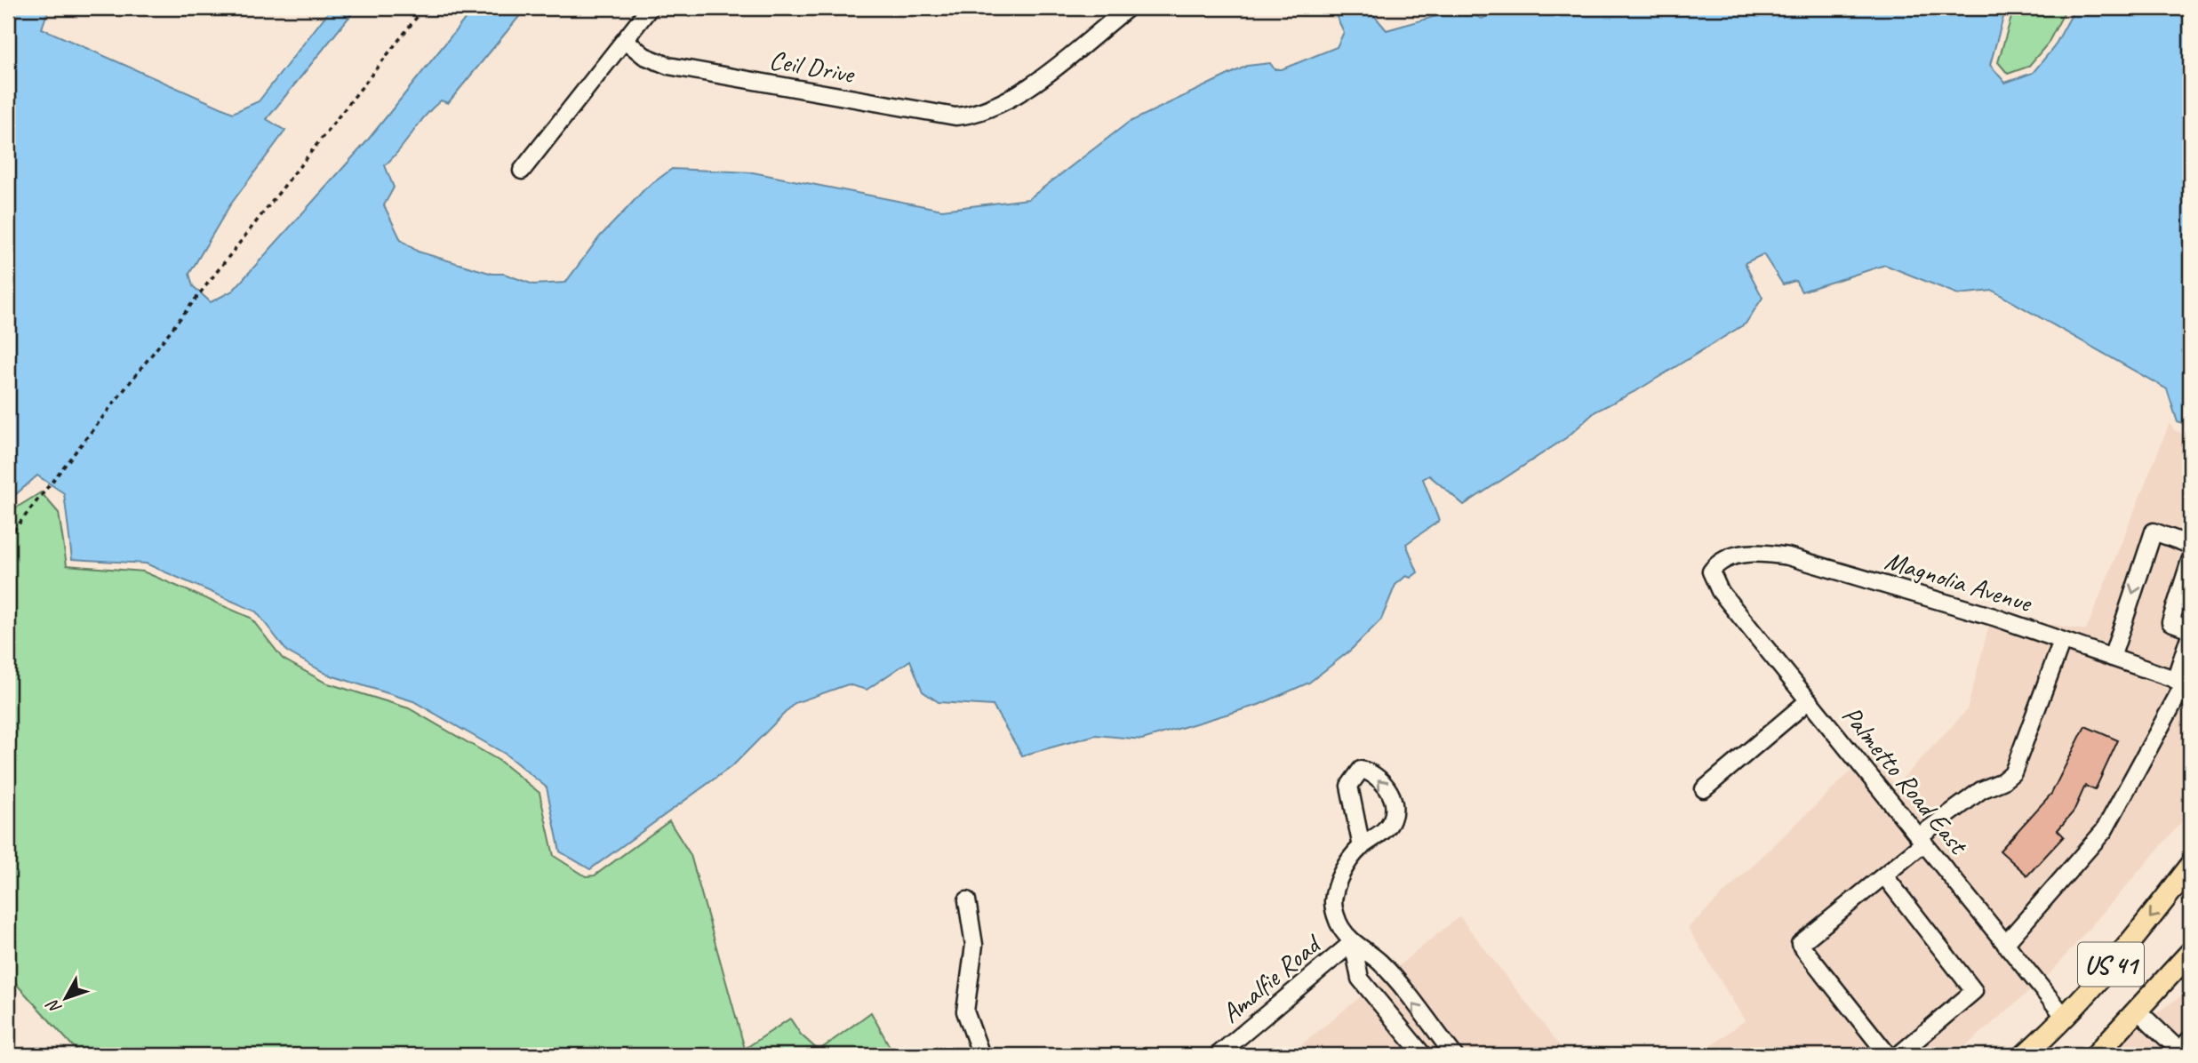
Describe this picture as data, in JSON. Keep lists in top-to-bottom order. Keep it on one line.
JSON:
{"streets":{"main road":["US 41"],"street":["Ceil Drive","Magnolia Avenue","Palmetto Road East","Amalfie Road"]},"crossings":[["Magnolia Avenue","Palmetto Road East"],["Palmetto Road East","US 41"]],"north":"bottom left"}
